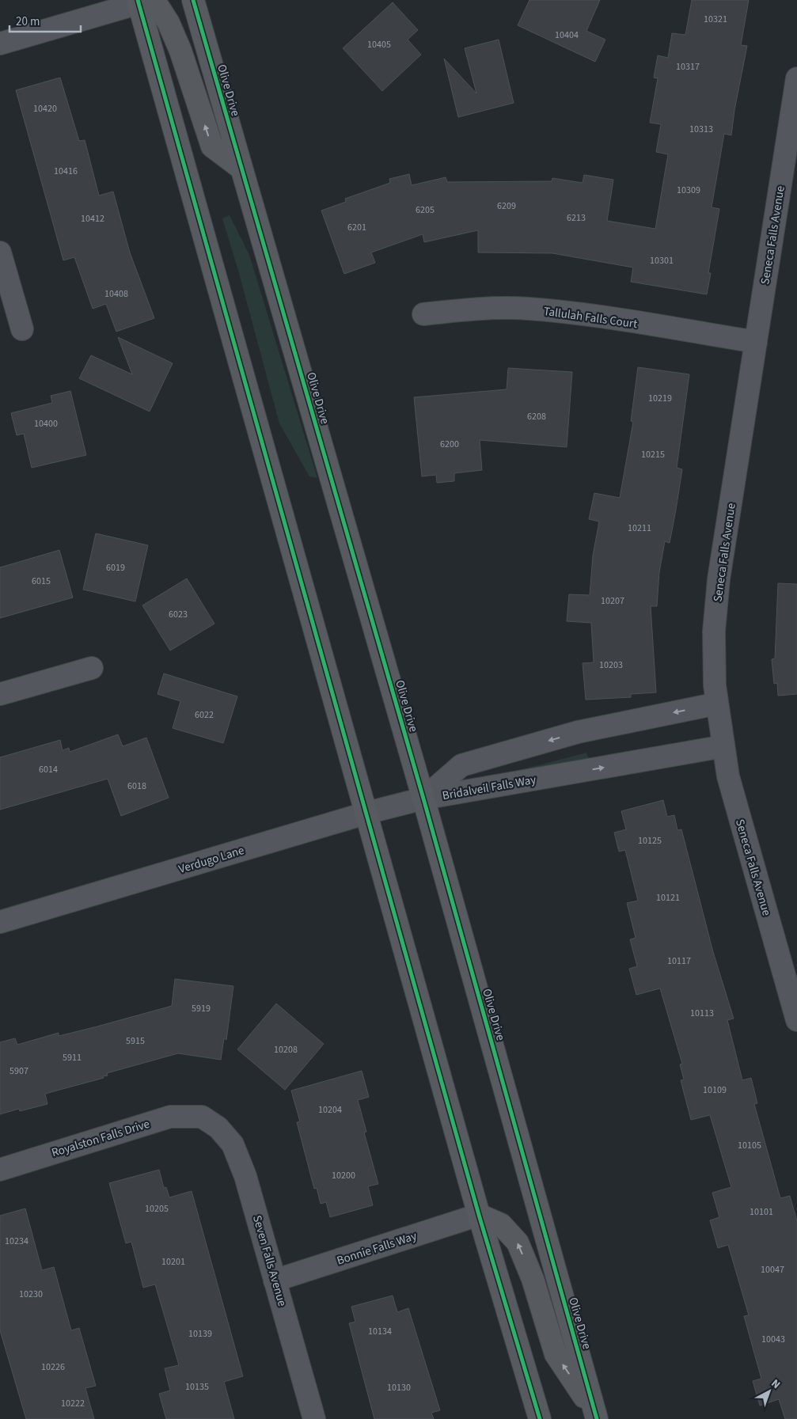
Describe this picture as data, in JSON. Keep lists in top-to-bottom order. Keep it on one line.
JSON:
{"streets":{"main road":["Olive Drive"],"street":["Seneca Falls Avenue","Tallulah Falls Court","Bridalveil Falls Way","Verdugo Lane","Royalston Falls Drive","Bonnie Falls Way","Seven Falls Avenue"]},"crossings":[["Olive Drive","Bridalveil Falls Way"],["Olive Drive","Verdugo Lane"],["Seneca Falls Avenue","Tallulah Falls Court"],["Seneca Falls Avenue","Bridalveil Falls Way"],["Bridalveil Falls Way","Verdugo Lane"],["Royalston Falls Drive","Seven Falls Avenue"],["Bonnie Falls Way","Seven Falls Avenue"]],"house_numbers":["10321","10404","10405","10317","10420","10313","10416","10309","6209","6205","6213","10412","6201","10301","10408","10219","6208","10400","6200","10215","10211","6019","6015","10207","6023","10203","6022","6014","6018","10125","10121","10117","5919","10113","5915","10208","5911","5907","10109","10204","10105","10200","10205","10101","10234","10201","10047","10230","10134","10139","10043","10226","10135","10130","10222"],"scale_bar":"20 m","north":"top right"}
